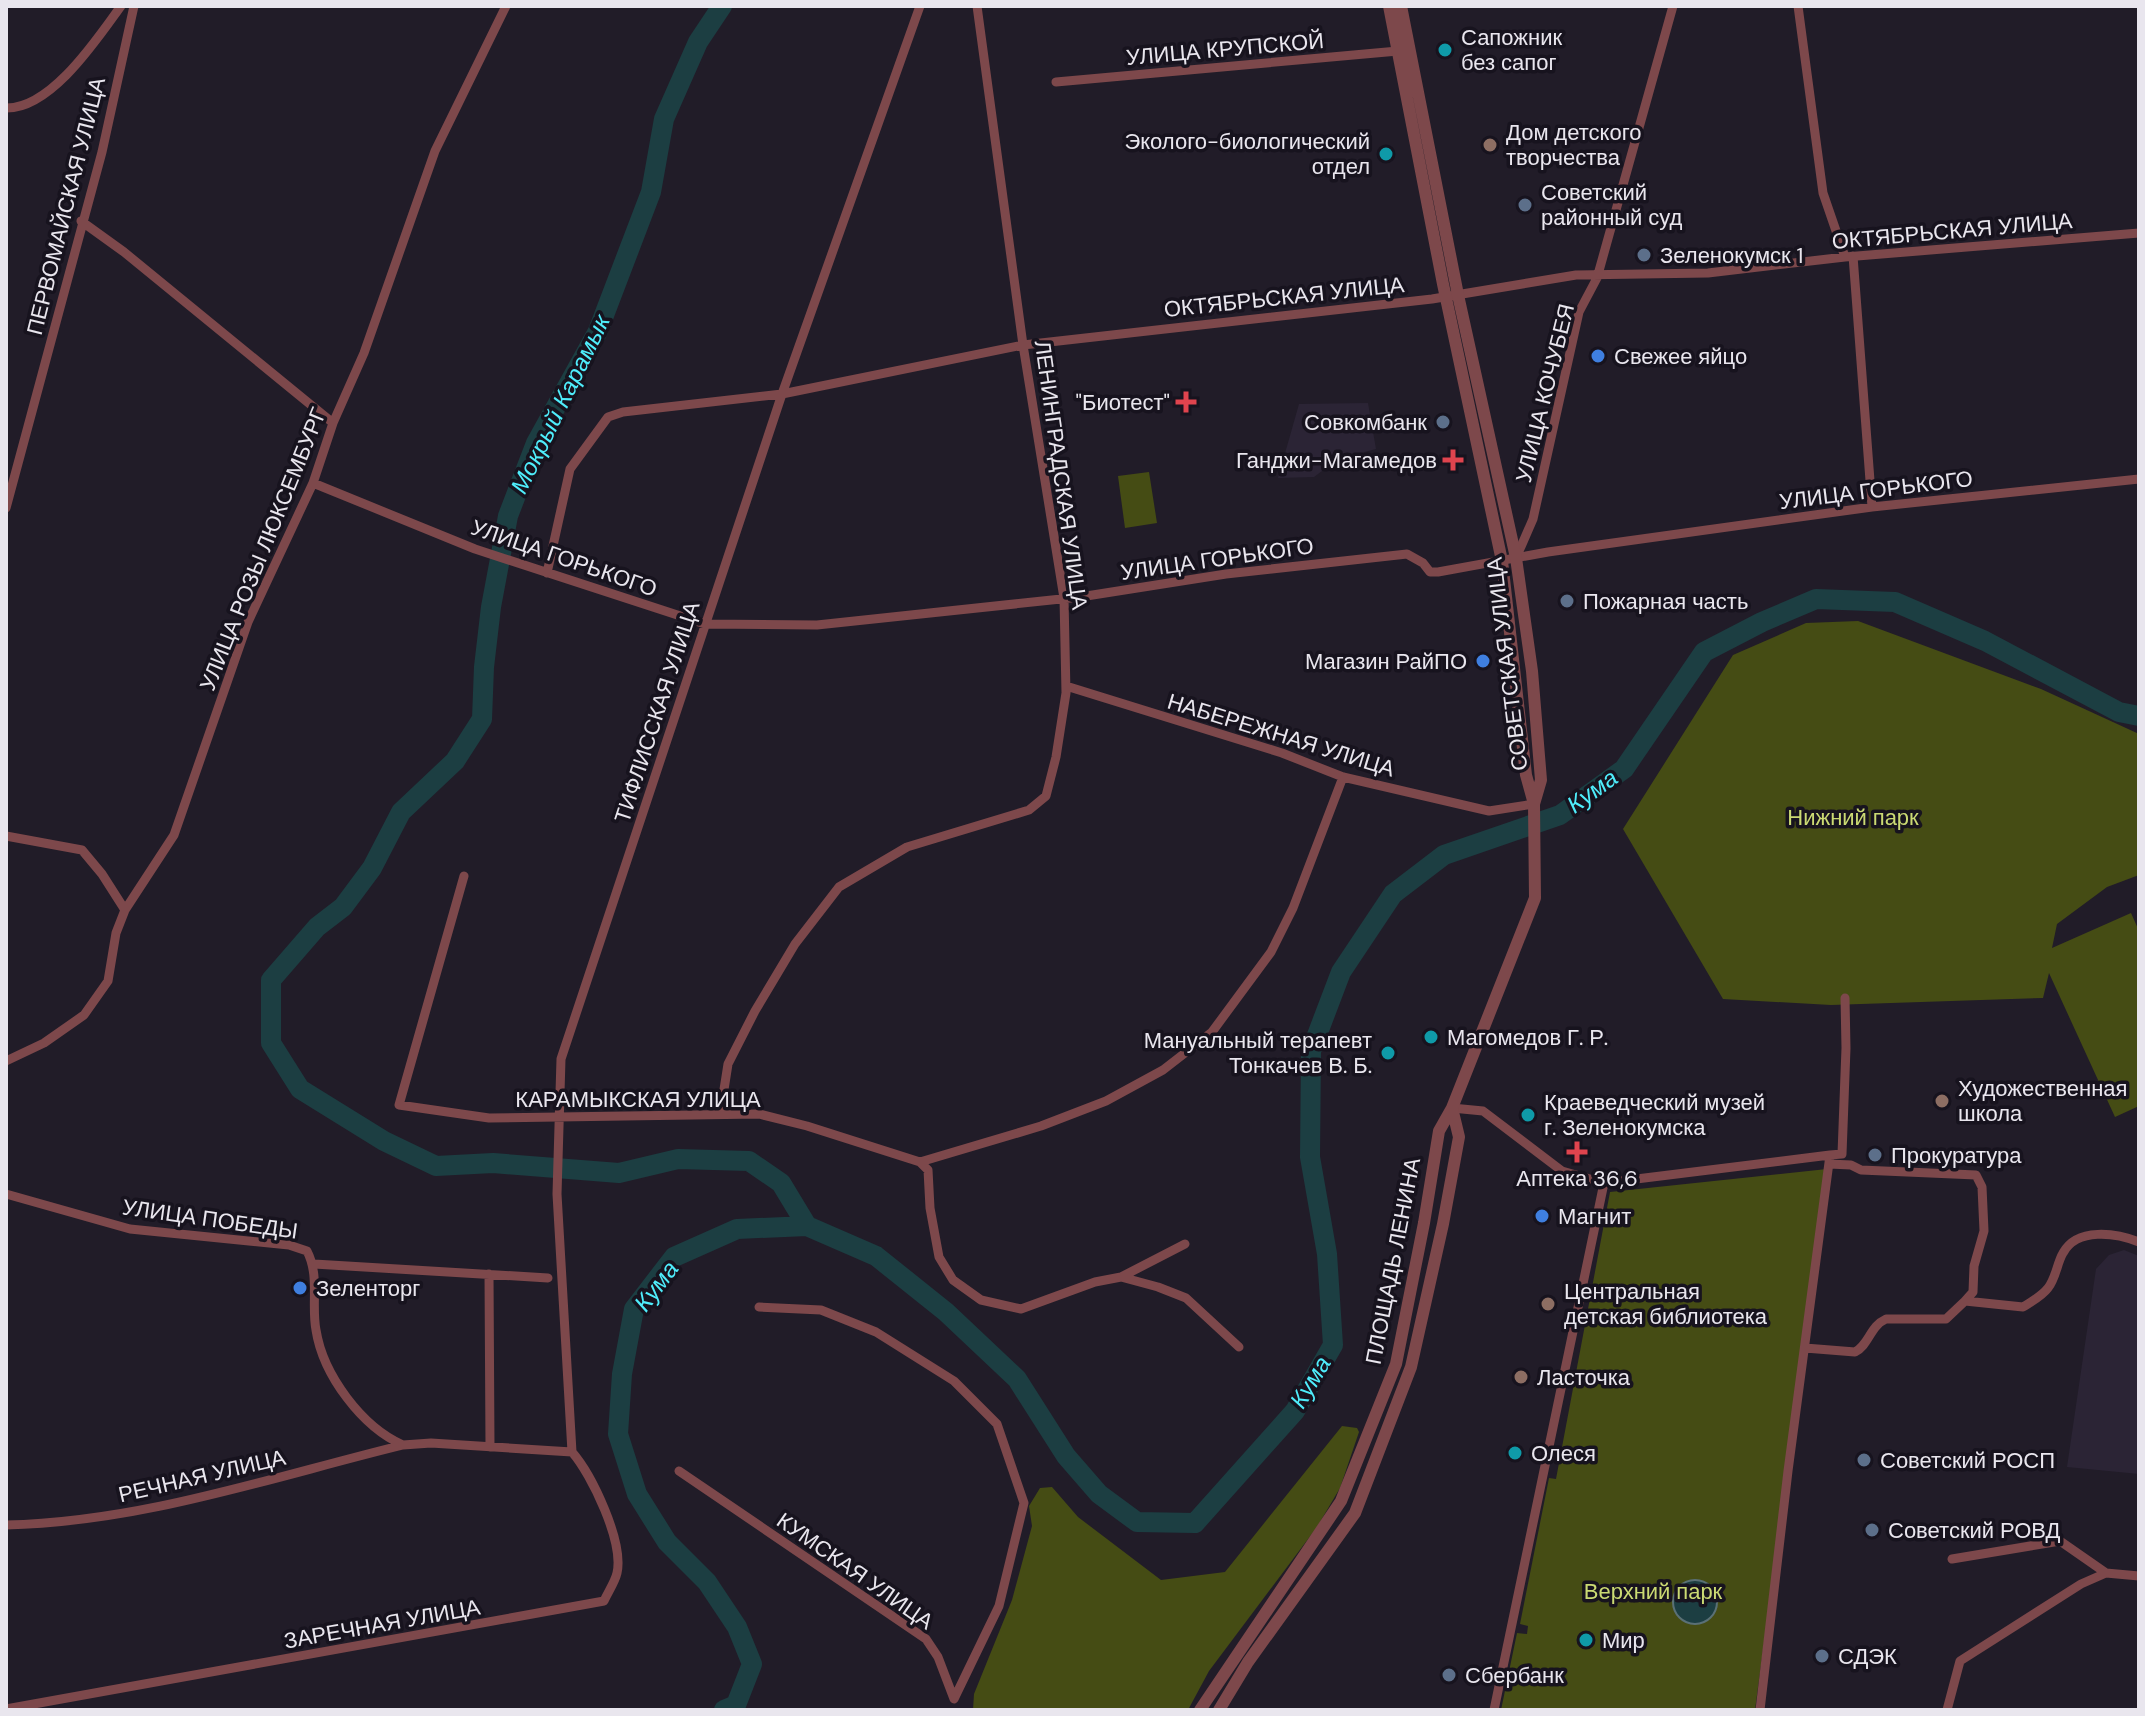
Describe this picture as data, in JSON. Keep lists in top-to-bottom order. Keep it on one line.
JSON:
{"streets":{"street":["УЛИЦА КРУПСКОЙ","ПЕРВОМАЙСКАЯ УЛИЦА","ОКТЯБРЬСКАЯ УЛИЦА","УЛИЦА КОЧУБЕЯ","ЛЕНИНГРАДСКАЯ УЛИЦА","УЛИЦА ГОРЬКОГО","УЛИЦА РОЗЫ ЛЮКСЕМБУРГ","СОВЕТСКАЯ УЛИЦА","ТИФЛИССКАЯ УЛИЦА","НАБЕРЕЖНАЯ УЛИЦА","КАРАМЫКСКАЯ УЛИЦА","УЛИЦА ПОБЕДЫ","ПЛОЩАДЬ ЛЕНИНА","РЕЧНАЯ УЛИЦА","КУМСКАЯ УЛИЦА","ЗАРЕЧНАЯ УЛИЦА"]},"crossings":[["УЛИЦА КРУПСКОЙ","СОВЕТСКАЯ УЛИЦА"],["ОКТЯБРЬСКАЯ УЛИЦА","УЛИЦА КОЧУБЕЯ"],["ОКТЯБРЬСКАЯ УЛИЦА","ЛЕНИНГРАДСКАЯ УЛИЦА"],["ОКТЯБРЬСКАЯ УЛИЦА","УЛИЦА ГОРЬКОГО"],["ОКТЯБРЬСКАЯ УЛИЦА","СОВЕТСКАЯ УЛИЦА"],["ОКТЯБРЬСКАЯ УЛИЦА","ТИФЛИССКАЯ УЛИЦА"],["УЛИЦА КОЧУБЕЯ","УЛИЦА ГОРЬКОГО"],["УЛИЦА КОЧУБЕЯ","СОВЕТСКАЯ УЛИЦА"],["ЛЕНИНГРАДСКАЯ УЛИЦА","УЛИЦА ГОРЬКОГО"],["ЛЕНИНГРАДСКАЯ УЛИЦА","НАБЕРЕЖНАЯ УЛИЦА"],["ЛЕНИНГРАДСКАЯ УЛИЦА","КАРАМЫКСКАЯ УЛИЦА"],["УЛИЦА ГОРЬКОГО","УЛИЦА РОЗЫ ЛЮКСЕМБУРГ"],["УЛИЦА ГОРЬКОГО","СОВЕТСКАЯ УЛИЦА"],["УЛИЦА ГОРЬКОГО","ТИФЛИССКАЯ УЛИЦА"],["СОВЕТСКАЯ УЛИЦА","НАБЕРЕЖНАЯ УЛИЦА"],["СОВЕТСКАЯ УЛИЦА","ПЛОЩАДЬ ЛЕНИНА"],["ТИФЛИССКАЯ УЛИЦА","КАРАМЫКСКАЯ УЛИЦА"],["ТИФЛИССКАЯ УЛИЦА","РЕЧНАЯ УЛИЦА"],["ТИФЛИССКАЯ УЛИЦА","ЗАРЕЧНАЯ УЛИЦА"],["НАБЕРЕЖНАЯ УЛИЦА","ПЛОЩАДЬ ЛЕНИНА"],["РЕЧНАЯ УЛИЦА","ЗАРЕЧНАЯ УЛИЦА"]],"water":["Мокрый Карамык","Кума"],"parks":["Нижний парк","Верхний парк"],"places":{"other":["Сапожник без сапог","Дом детского творчества","Эколого-биологический отдел","Советский районный суд","Зеленокумск 1","Свежее яйцо","Совкомбанк","Пожарная часть","Магазин РайПО","Магомедов Г. Р.","Мануальный терапевт Тонкачев В. Б.","Художественная школа","Краеведческий музей г. Зеленокумска","Прокуратура","Магнит","Зеленторг","Центральная детская библиотека","Ласточка","Олеся","Советский РОСП","Советский РОВД","Мир","СДЭК","Сбербанк"],"health":["\"Биотест\"","Ганджи-Магамедов","Аптека 36,6"]}}
